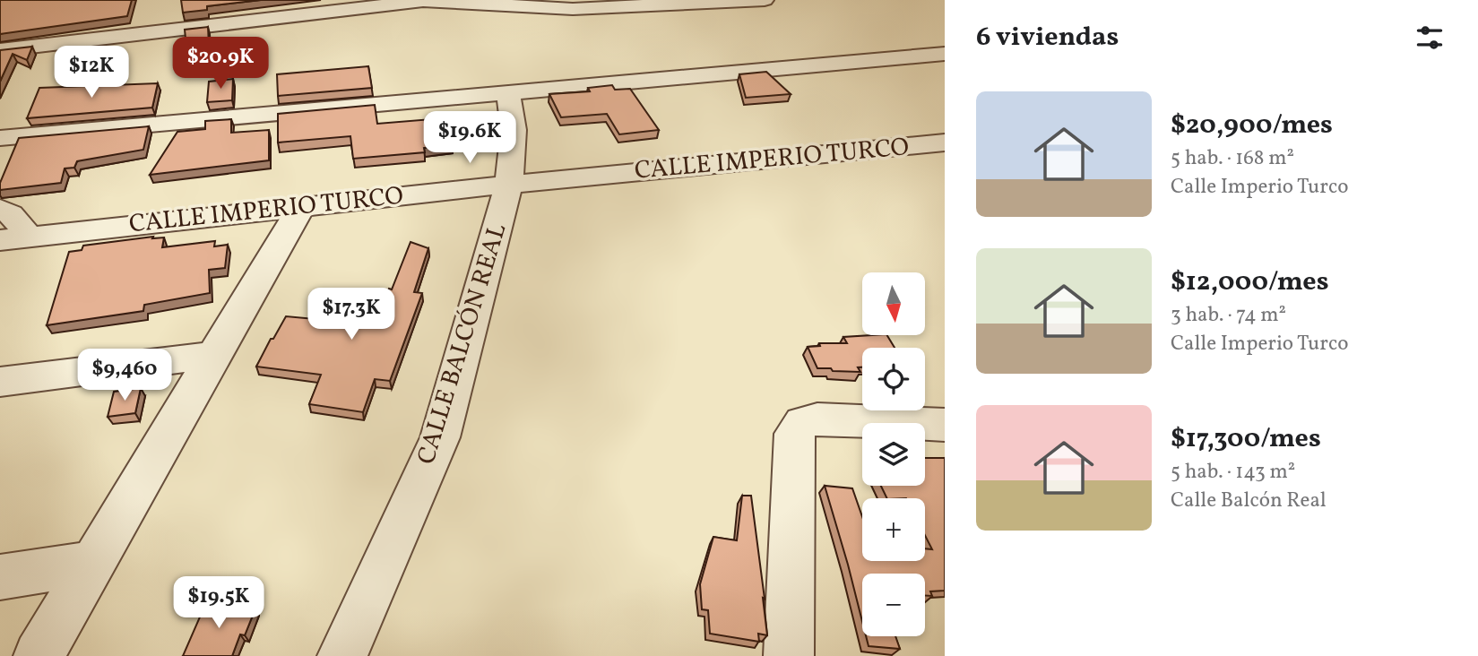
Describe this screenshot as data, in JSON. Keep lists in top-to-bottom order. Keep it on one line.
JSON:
{"streets":{"street":["CALLE IMPERIO TURCO","CALLE BALCÓN REAL"]},"crossings":[["CALLE IMPERIO TURCO","CALLE BALCÓN REAL"]],"north":"bottom","page":{"heading":"6 viviendas","price":["$20.9K","$12K","$19.6K","$17.3K","$9,460","$19.5K"],"list":[{"name":"$20,900/mes","note":"5 hab. · 168 m² · Calle Imperio Turco"},{"name":"$12,000/mes","note":"3 hab. · 74 m² · Calle Imperio Turco"},{"name":"$17,300/mes","note":"5 hab. · 143 m² · Calle Balcón Real"}],"map_buttons":["+","−"]}}
